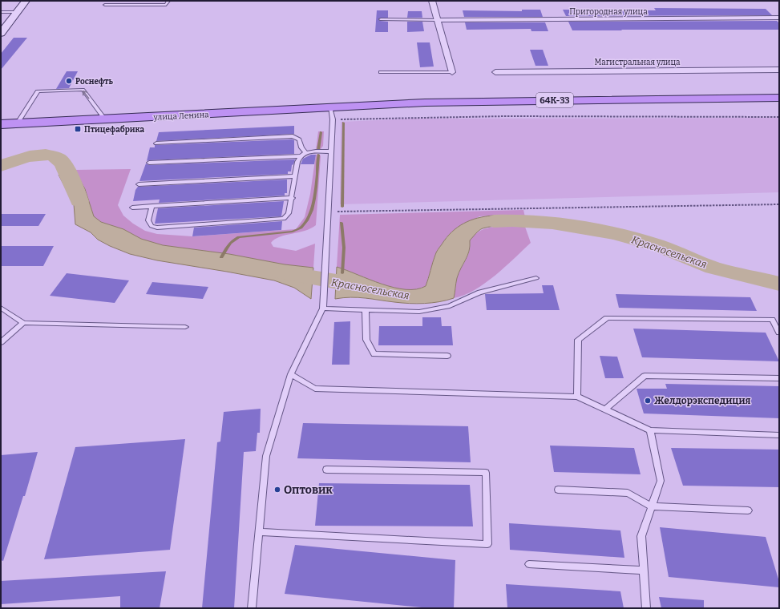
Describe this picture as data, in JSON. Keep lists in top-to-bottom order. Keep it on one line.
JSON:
{"streets":{"main road":["64К-33","улица Ленина"],"street":["Пригородная улица","Магистральная улица"]},"crossings":[["64К-33","улица Ленина"]],"water":["Красносельская"],"places":{"other":["Роснефть","Желдорэкспедиция","Оптовик"],"transit":["Птицефабрика"]}}
